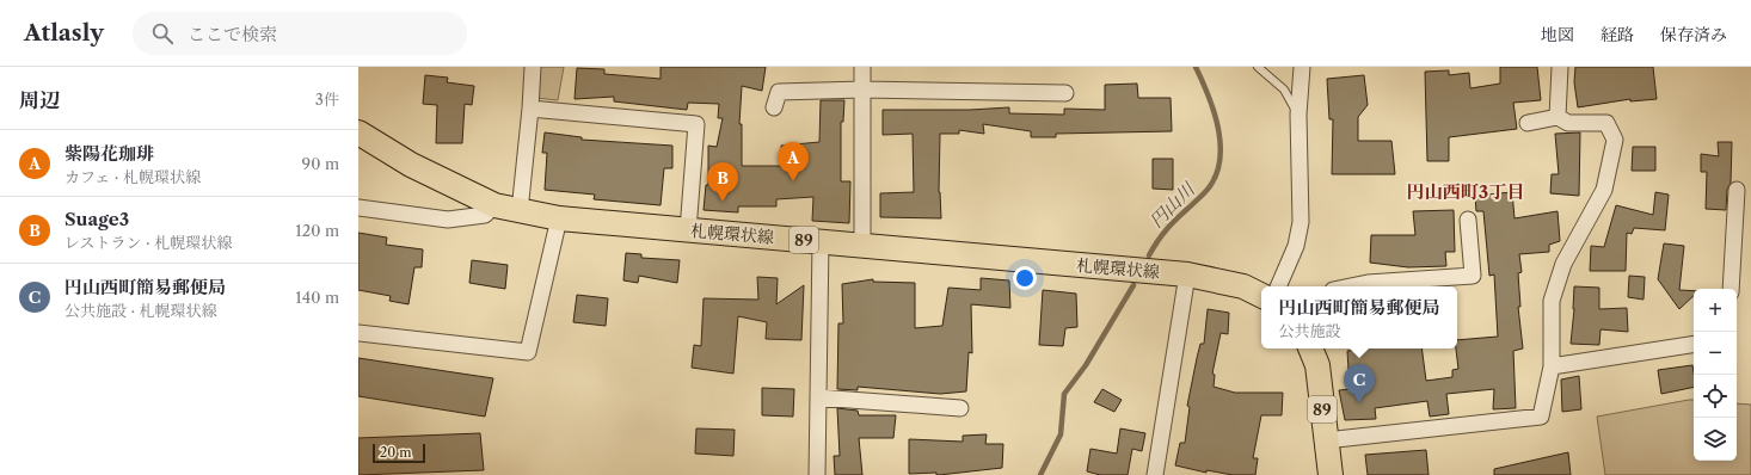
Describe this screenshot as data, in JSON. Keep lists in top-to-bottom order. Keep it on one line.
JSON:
{"streets":{"main road":["札幌環状線","89"]},"districts":["円山西町3丁目"],"water":["円山川"],"scale_bar":"20 m","page":{"header":"Atlasly","search":"ここで検索","nav":["地図","経路","保存済み"],"heading":["周辺","3件"],"list":[{"mark":"A","name":"紫陽花珈琲","note":"カフェ · 札幌環状線","value":"90 m"},{"mark":"B","name":"Suage3","note":"レストラン · 札幌環状線","value":"120 m"},{"mark":"C","name":"円山西町簡易郵便局","note":"公共施設 · 札幌環状線","value":"140 m"}],"pins":["A","B","C"],"popup":["円山西町簡易郵便局","公共施設"],"map_buttons":["+","−"],"scale":"20 m"}}
